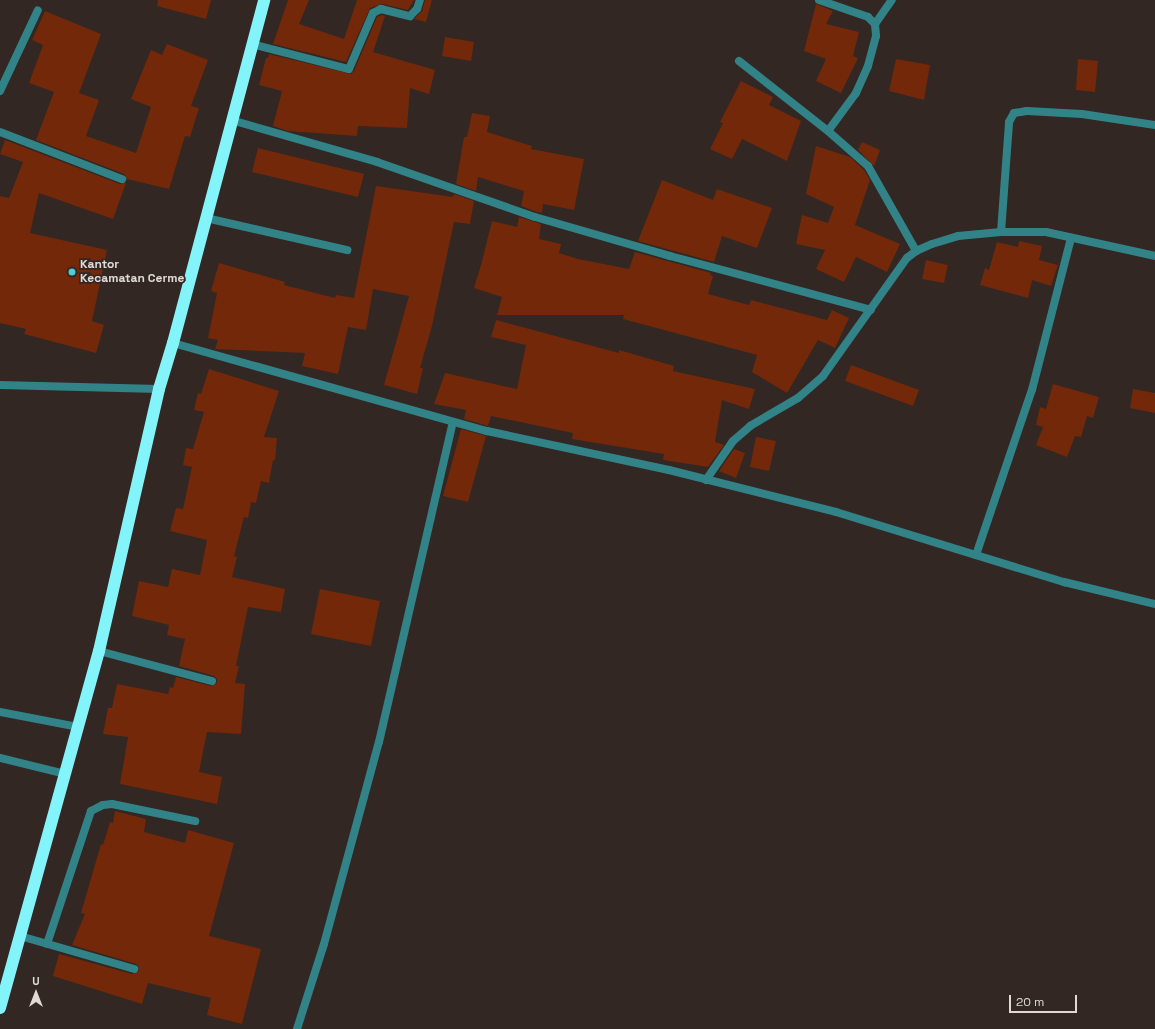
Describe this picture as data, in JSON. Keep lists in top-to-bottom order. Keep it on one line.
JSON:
{"places":["Kantor Kecamatan Cerme"],"scale_bar":"20 m","north":"top"}
